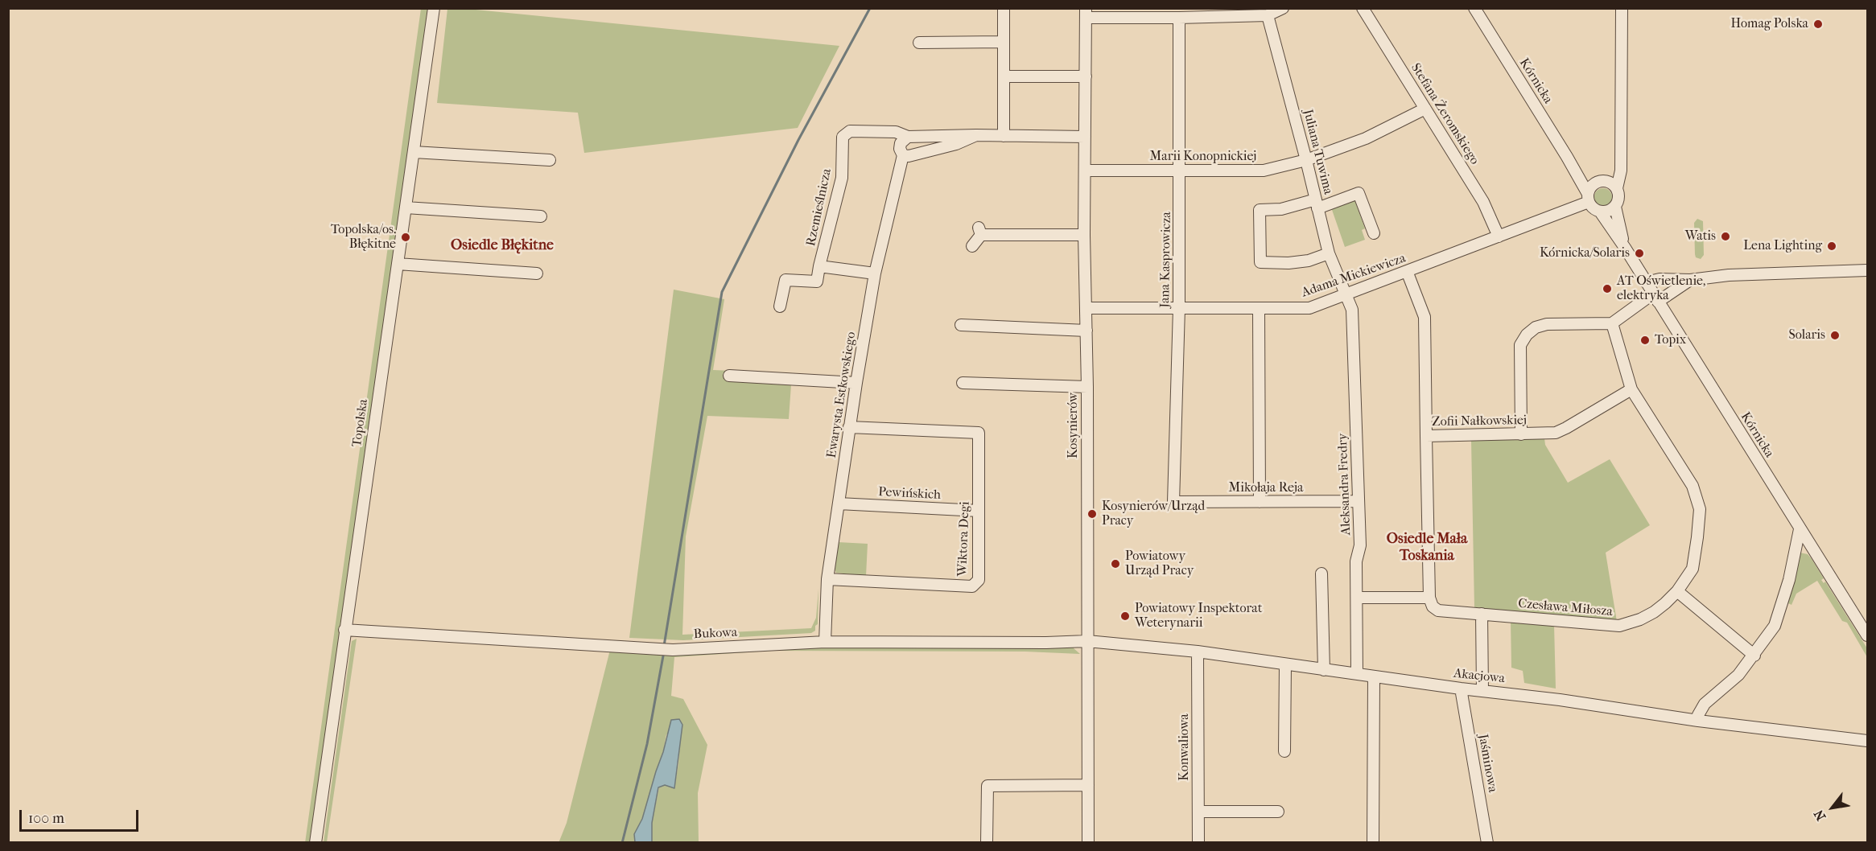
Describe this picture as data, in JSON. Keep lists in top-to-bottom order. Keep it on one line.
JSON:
{"streets":{"street":["Kórnicka","Stefana Żeromskiego","Juliana Tuwima","Marii Konopnickiej","Rzemieślnicza","Jana Kasprowicza","Adama Mickiewicza","Ewarysta Estkowskiego","Zofii Nałkowskiej","Topolska","Kosynierów","Aleksandra Fredry","Mikołaja Reja","Pewińskich","Wiktora Degi","Czesława Miłosza","Bukowa","Akacjowa","Konwaliowa","Jaśminowa"]},"crossings":[["Kórnicka","Adama Mickiewicza"],["Stefana Żeromskiego","Marii Konopnickiej"],["Stefana Żeromskiego","Adama Mickiewicza"],["Juliana Tuwima","Marii Konopnickiej"],["Juliana Tuwima","Adama Mickiewicza"],["Juliana Tuwima","Aleksandra Fredry"],["Marii Konopnickiej","Jana Kasprowicza"],["Marii Konopnickiej","Kosynierów"],["Rzemieślnicza","Ewarysta Estkowskiego"],["Jana Kasprowicza","Adama Mickiewicza"],["Jana Kasprowicza","Mikołaja Reja"],["Adama Mickiewicza","Zofii Nałkowskiej"],["Adama Mickiewicza","Kosynierów"],["Adama Mickiewicza","Aleksandra Fredry"],["Ewarysta Estkowskiego","Pewińskich"],["Ewarysta Estkowskiego","Wiktora Degi"],["Ewarysta Estkowskiego","Bukowa"],["Zofii Nałkowskiej","Czesława Miłosza"],["Topolska","Bukowa"],["Kosynierów","Bukowa"],["Kosynierów","Akacjowa"],["Aleksandra Fredry","Mikołaja Reja"],["Aleksandra Fredry","Akacjowa"],["Pewińskich","Wiktora Degi"],["Bukowa","Akacjowa"],["Akacjowa","Konwaliowa"],["Akacjowa","Jaśminowa"]],"districts":["Osiedle Błękitne","Osiedle Mała Toskania"],"places":["Homag Polska","Watis","Topolska/os. Błękitne","Lena Lighting","Kórnicka/Solaris","AT Oświetlenie, elektryka","Solaris","Topix","Kosynierów/Urząd Pracy","Powiatowy Urząd Pracy","Powiatowy Inspektorat Weterynarii"],"scale_bar":"100 m","north":"bottom left"}
